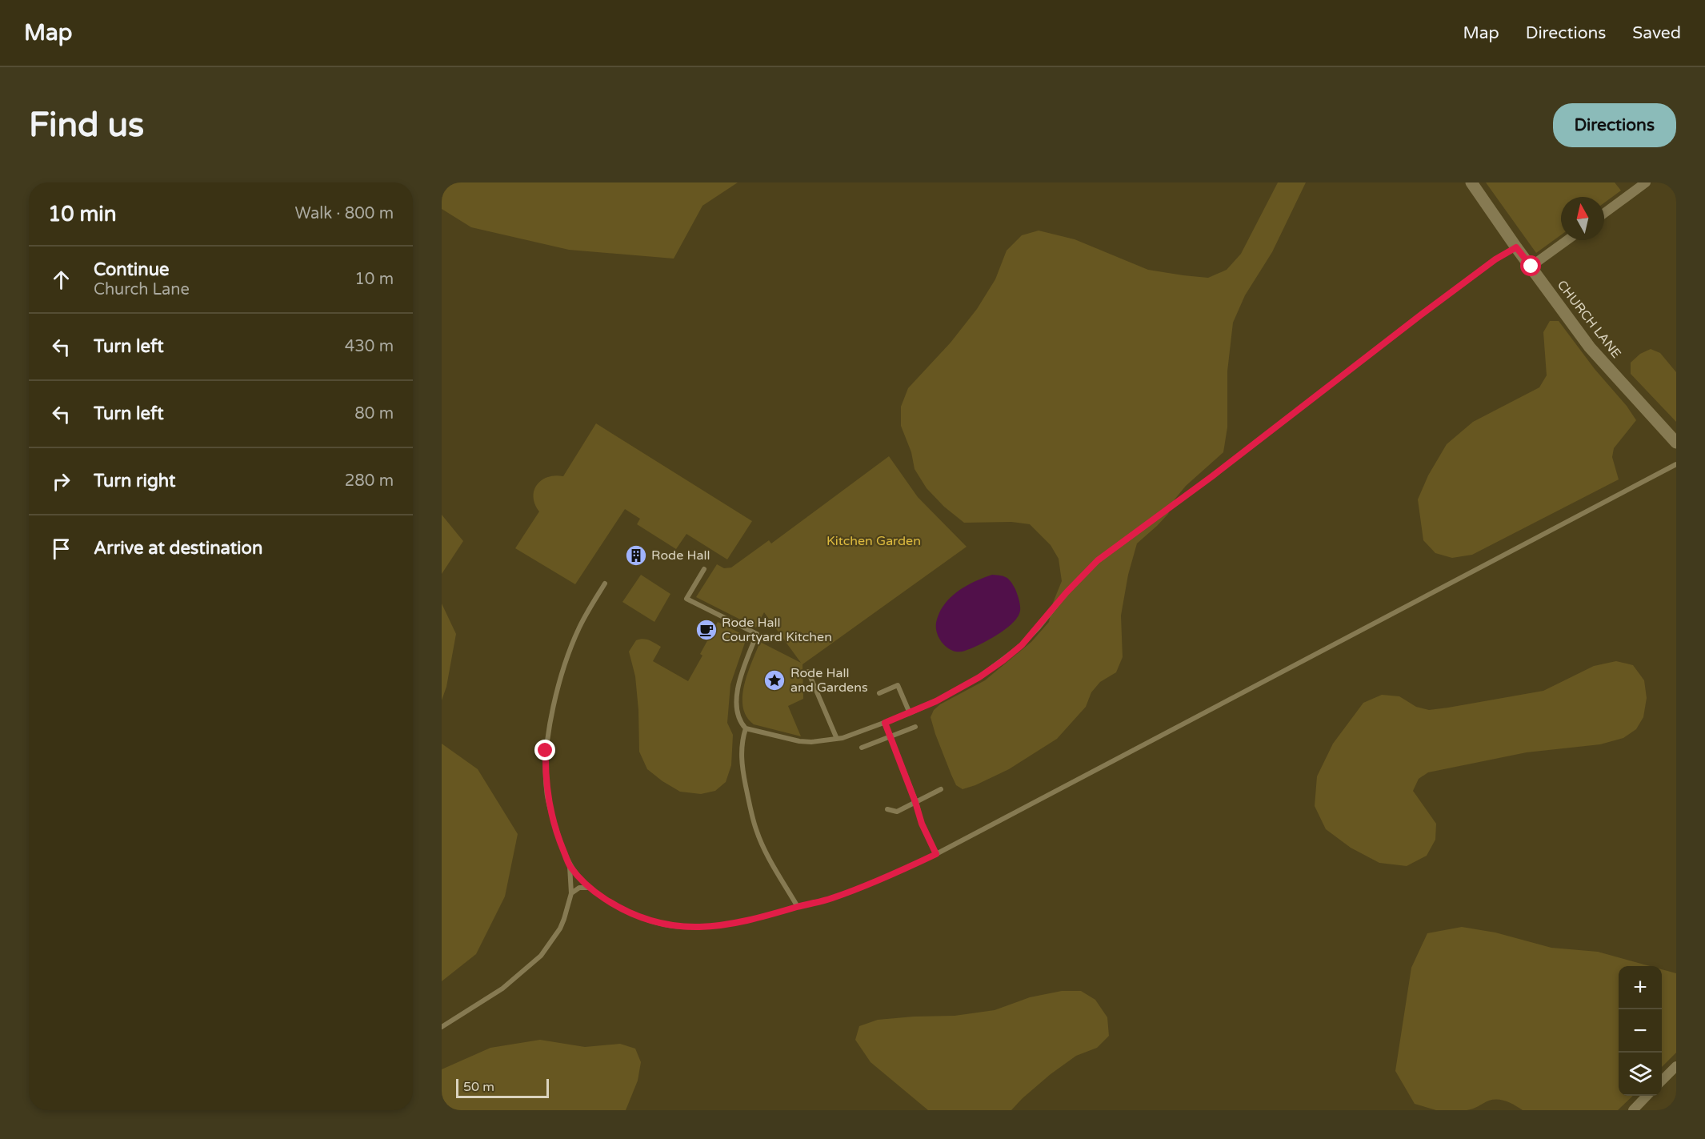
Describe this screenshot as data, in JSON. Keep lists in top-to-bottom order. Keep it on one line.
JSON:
{"streets":{"street":["CHURCH LANE"]},"parks":["Kitchen Garden"],"places":{"building":["Rode Hall"],"cafe":["Rode Hall Courtyard Kitchen"],"place":["Rode Hall and Gardens"]},"scale_bar":"50 m","north":"top","page":{"header":"Map","nav":["Map","Directions","Saved"],"buttons":"Directions","title":"Find us","heading":["10 min","Walk · 800 m"],"list":[["Continue","Church Lane","10 m"],["Turn left","430 m"],["Turn left","80 m"],["Turn right","280 m"],"Arrive at destination"],"map_buttons":["+","−"],"scale":"50 m"}}
